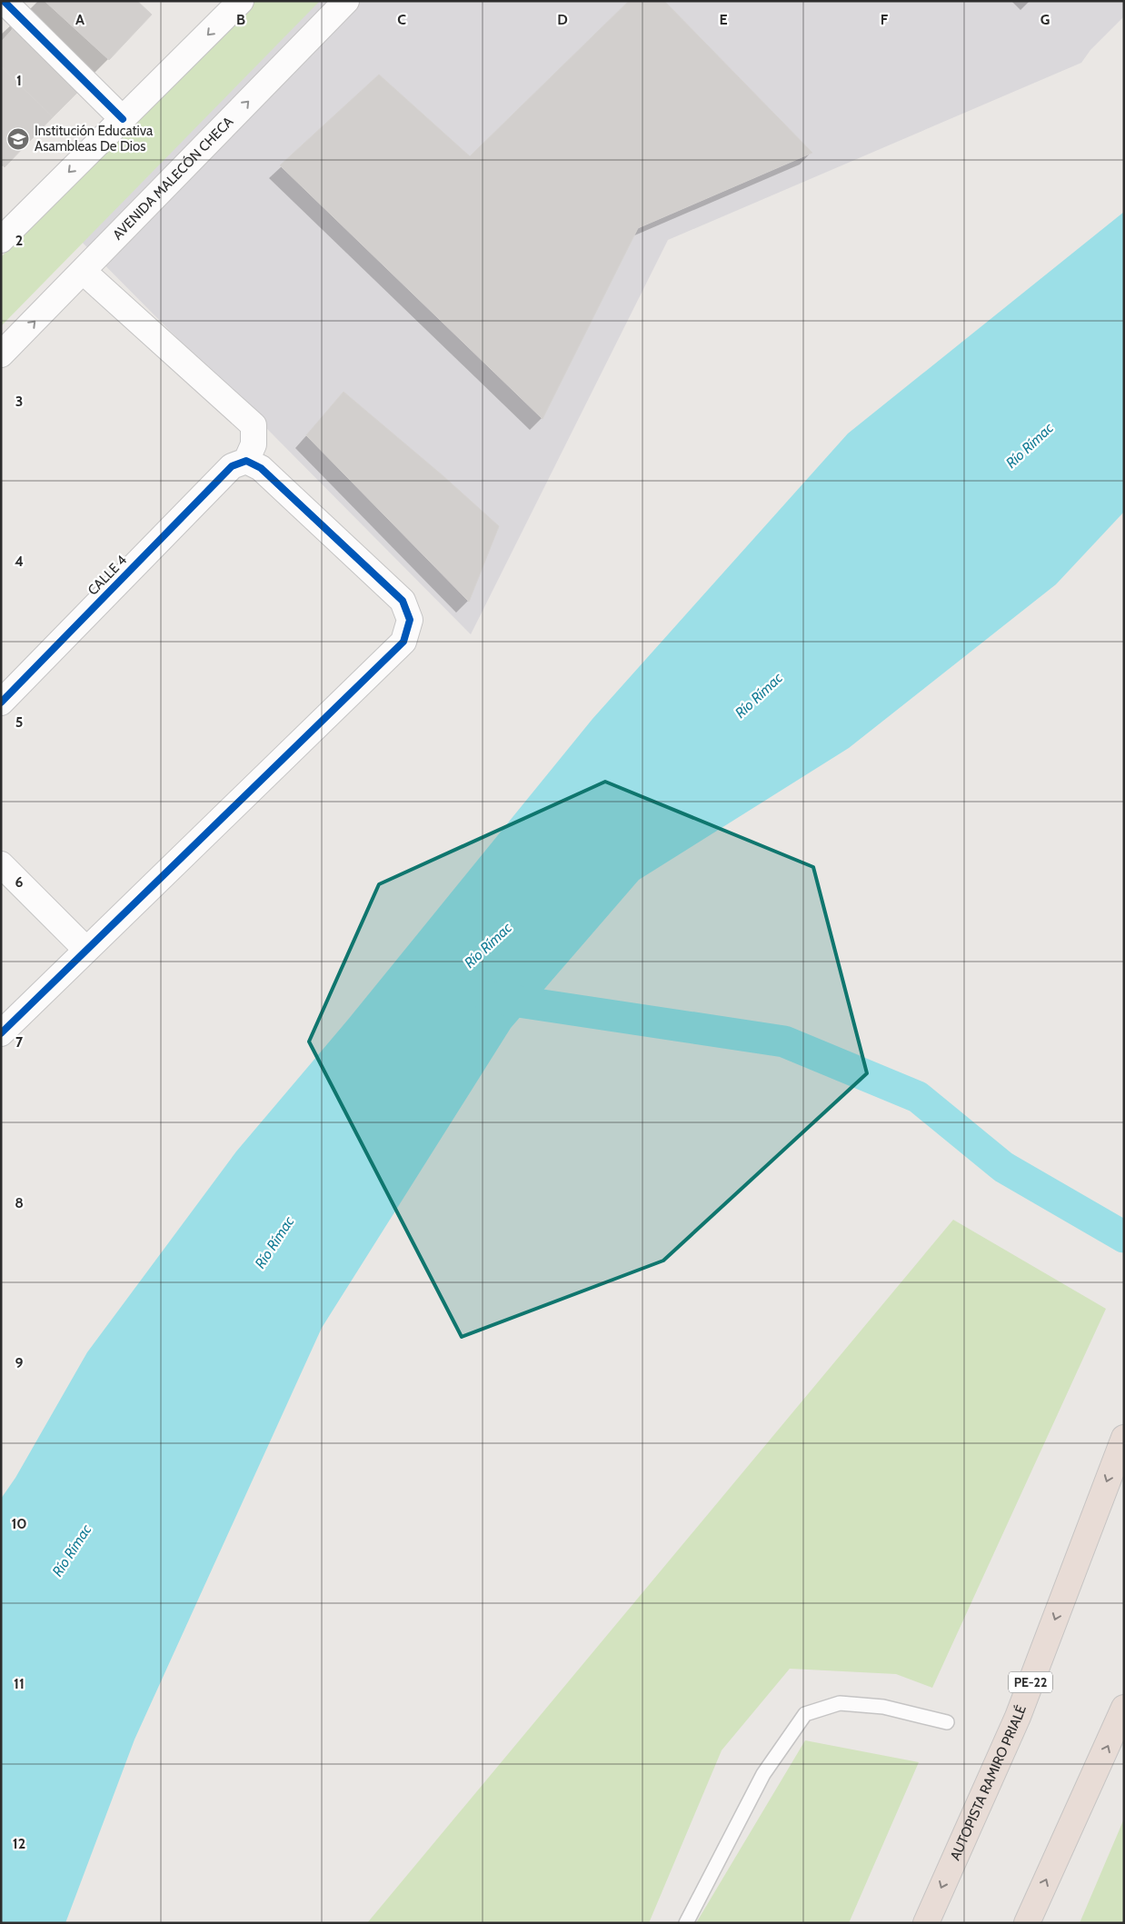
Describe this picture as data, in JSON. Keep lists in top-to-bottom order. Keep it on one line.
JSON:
{"streets":{"highway":["PE-22","AUTOPISTA RAMIRO PRIALÉ"],"street":["AVENIDA MALECÓN CHECA","CALLE 4"]},"water":["Río Rímac"],"places":{"school or university":["Institución Educativa Asambleas De Dios"]},"grid":{"columns":["A","B","C","D","E","F","G"],"rows":["1","2","3","4","5","6","7","8","9","10","11","12"]}}
